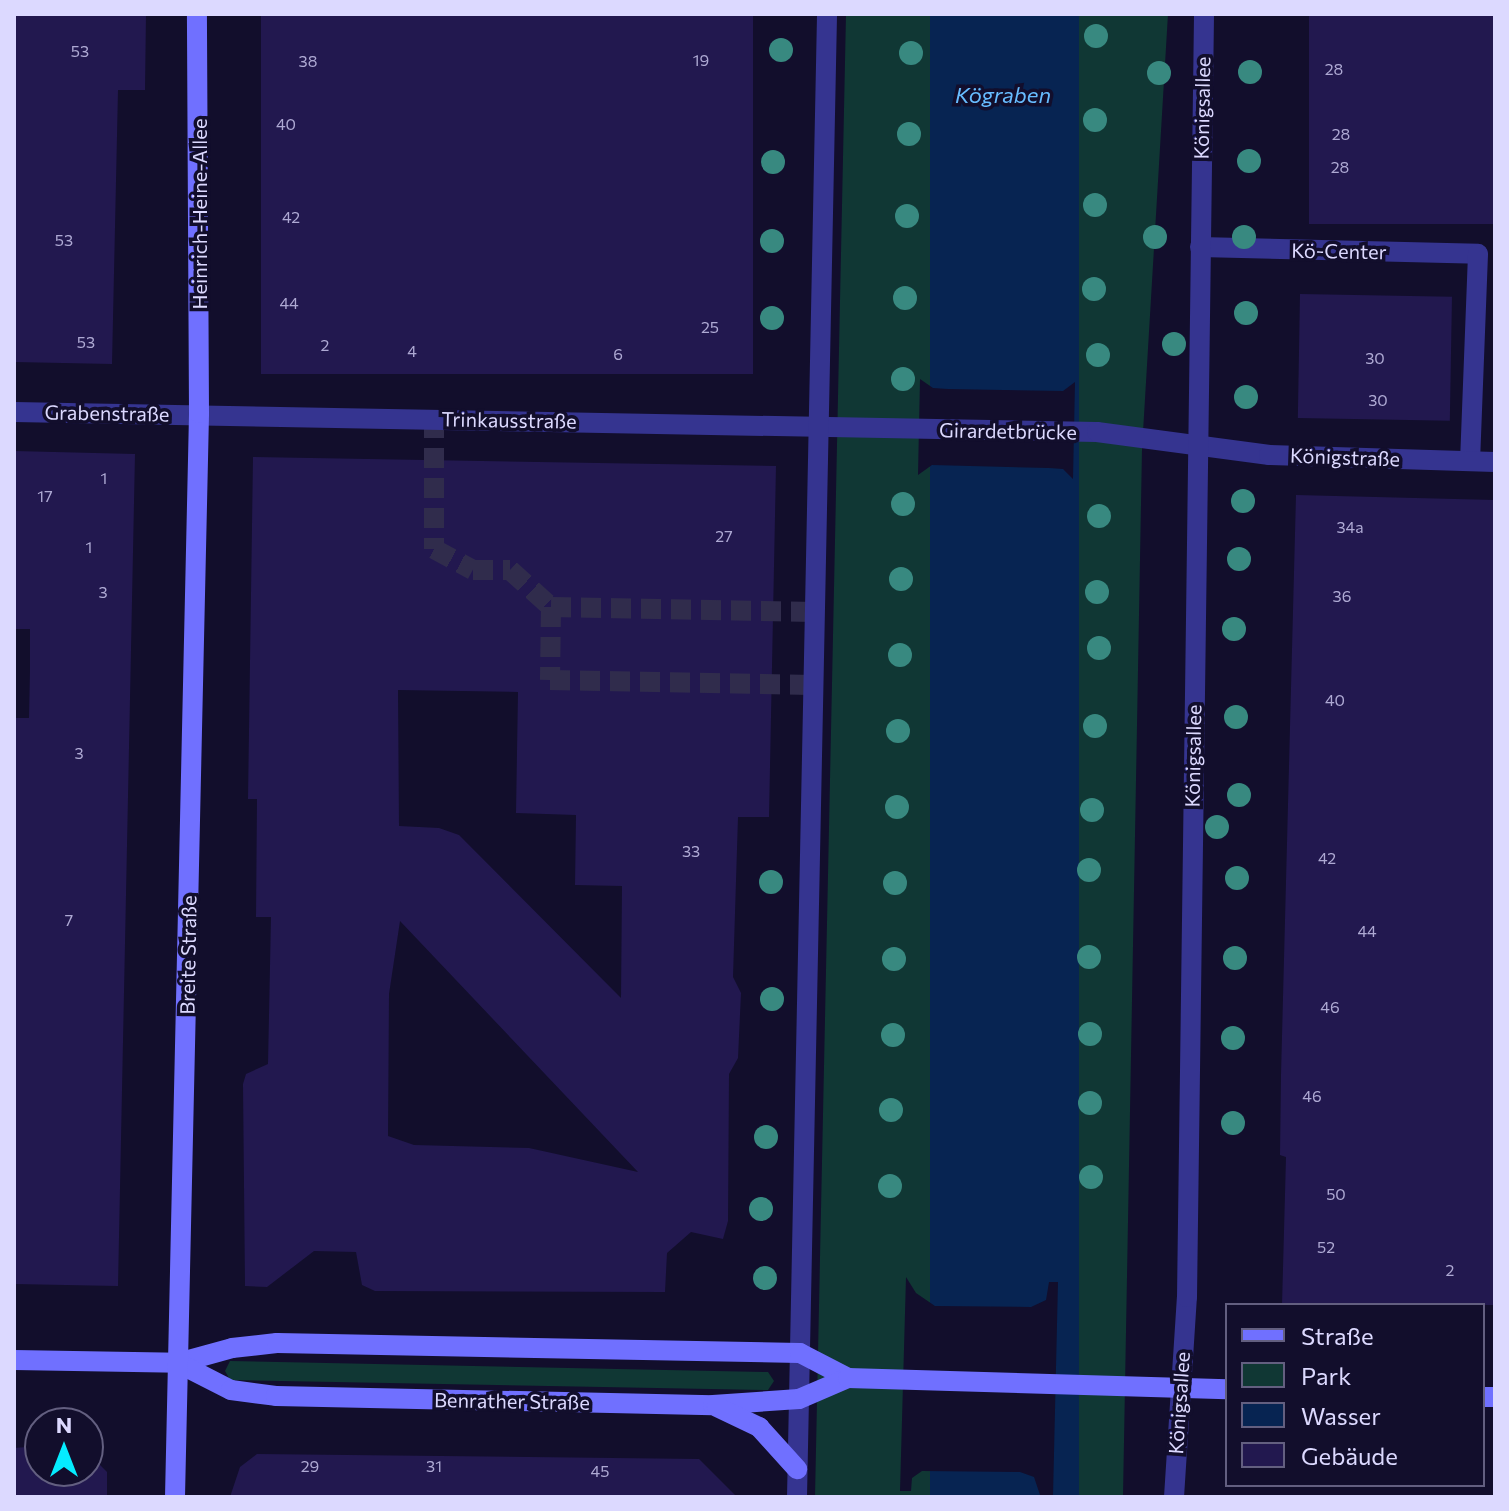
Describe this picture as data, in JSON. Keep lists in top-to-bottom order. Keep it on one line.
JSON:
{"streets":{"street":["Königsallee","Heinrich-Heine-Allee","Kö-Center","Grabenstraße","Trinkausstraße","Girardetbrücke","Königstraße","Breite Straße","Benrather Straße"]},"crossings":[["Königsallee","Kö-Center"],["Königsallee","Girardetbrücke"],["Königsallee","Königstraße"],["Königsallee","Benrather Straße"],["Heinrich-Heine-Allee","Grabenstraße"],["Heinrich-Heine-Allee","Trinkausstraße"],["Heinrich-Heine-Allee","Breite Straße"],["Kö-Center","Königstraße"],["Grabenstraße","Trinkausstraße"],["Grabenstraße","Breite Straße"],["Trinkausstraße","Girardetbrücke"],["Trinkausstraße","Breite Straße"],["Girardetbrücke","Königstraße"],["Breite Straße","Benrather Straße"]],"water":["Kögraben"],"house_numbers":["53","19","38","28","40","28","28","42","53","44","25","53","2","4","6","30","30","1","17","34a","27","1","3","36","40","3","33","42","7","44","46","46","50","52","2","29","31","45"],"legend":["Straße","Park","Wasser","Gebäude"],"north":"top"}
